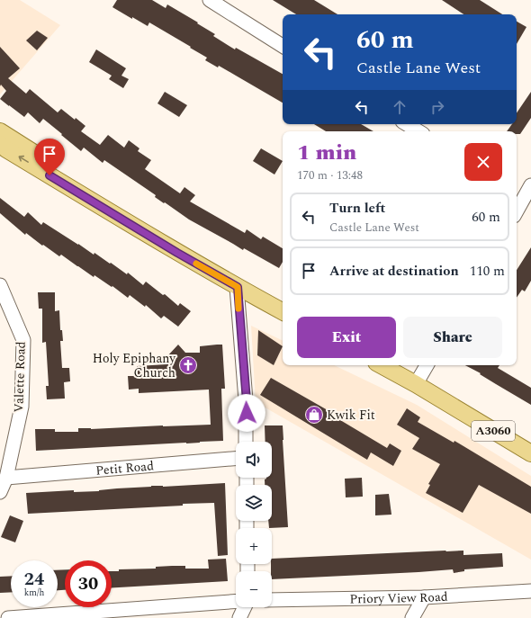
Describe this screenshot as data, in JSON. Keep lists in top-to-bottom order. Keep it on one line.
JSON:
{"streets":{"main road":["A3060"],"street":["Valette Road","Petit Road","Priory View Road"]},"crossings":[["Valette Road","Petit Road"]],"places":{"church":["Holy Epiphany Church"],"shop":["Kwik Fit"]},"page":{"turn":["60 m","Castle Lane West"],"heading":["1 min","170 m · 13:48"],"list":[{"name":"Turn left","note":"Castle Lane West","value":"60 m"},{"name":"Arrive at destination","value":"110 m"}],"buttons":["Exit","Share"],"map_buttons":["+","−"],"speed":"24 km/h","limit":"30"}}
